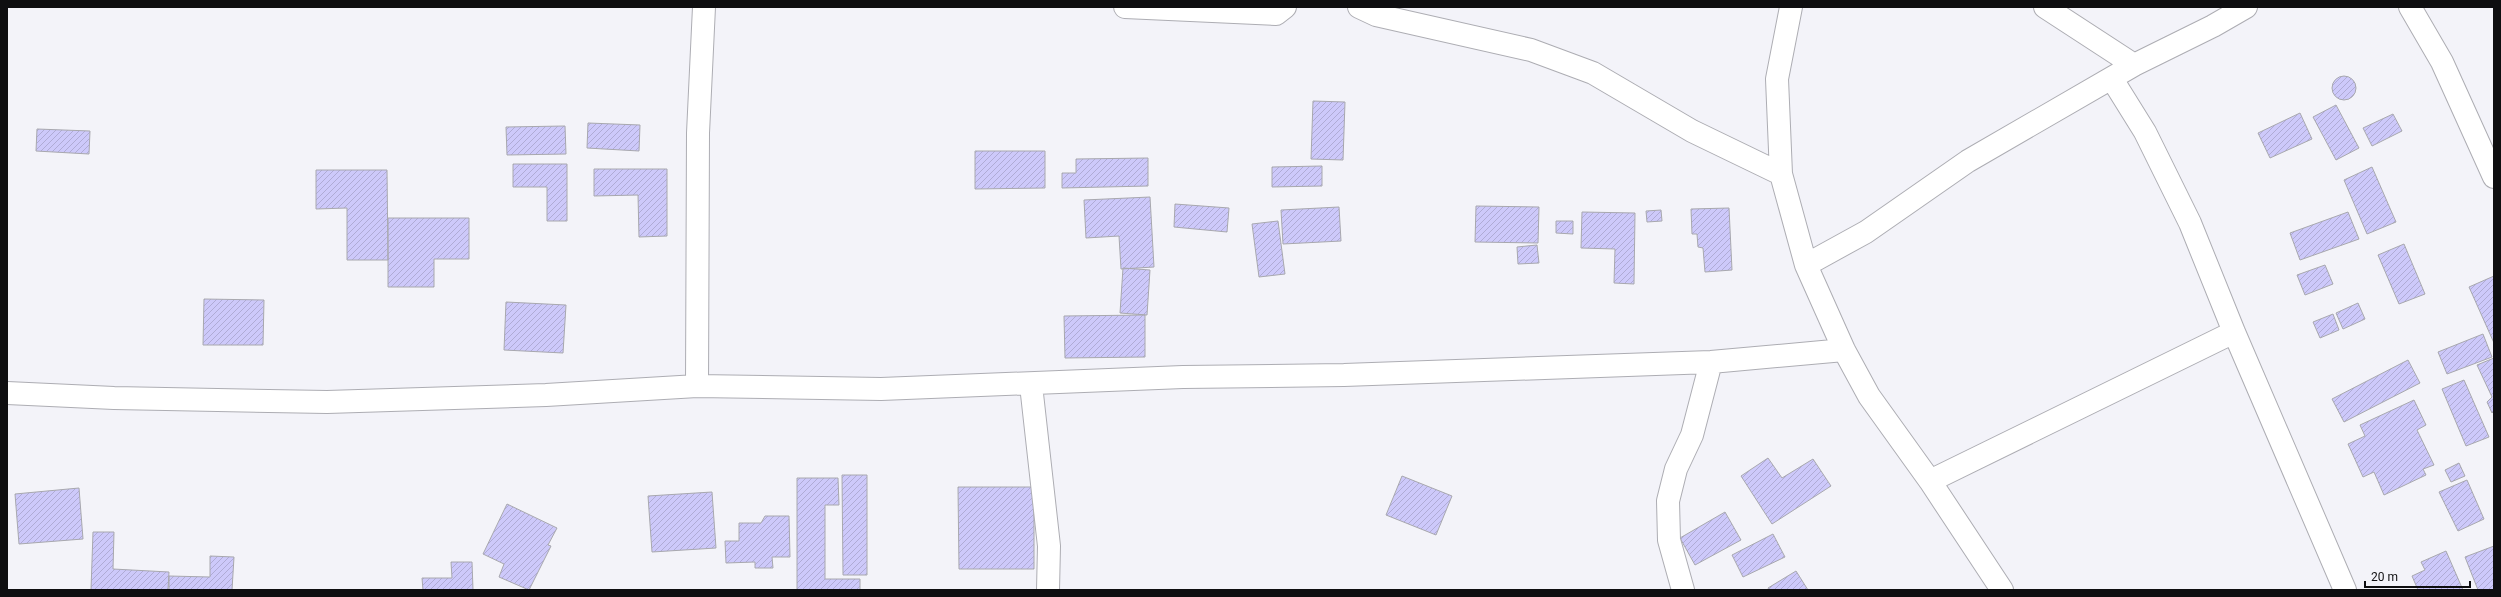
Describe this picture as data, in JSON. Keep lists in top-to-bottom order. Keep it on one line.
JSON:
{"scale_bar":"20 m"}
